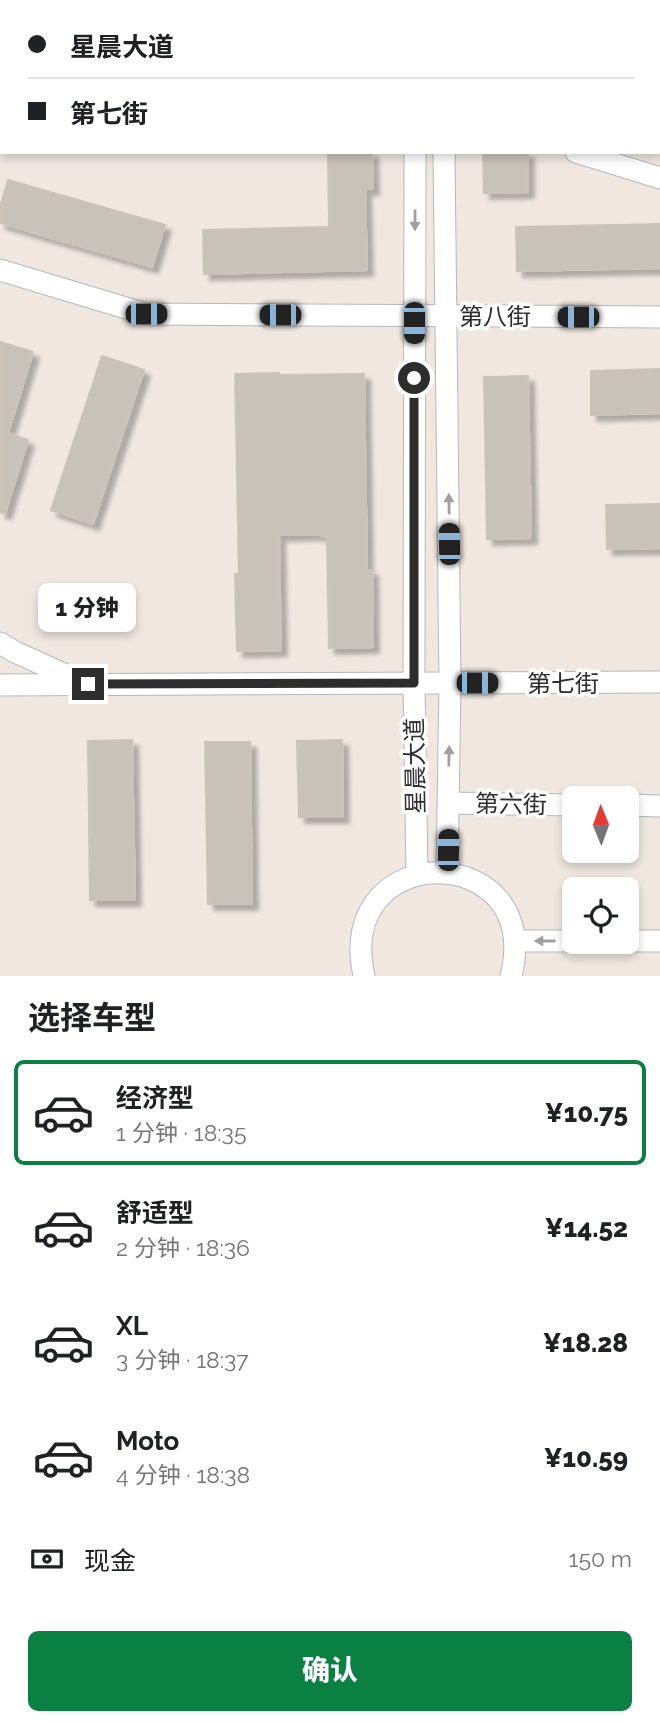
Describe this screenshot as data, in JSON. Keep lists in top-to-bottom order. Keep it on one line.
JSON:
{"streets":{"street":["第八街","第七街","星晨大道","第六街"]},"crossings":[["第八街","星晨大道"],["第七街","星晨大道"],["星晨大道","第六街"]],"north":"top","page":{"banner":["星晨大道","第七街"],"bubble":"1 分钟","heading":"选择车型","list":[{"name":"经济型","note":"1 分钟 · 18:35","value":"¥10.75"},{"name":"舒适型","note":"2 分钟 · 18:36","value":"¥14.52"},{"name":"XL","note":"3 分钟 · 18:37","value":"¥18.28"},{"name":"Moto","note":"4 分钟 · 18:38","value":"¥10.59"}],"pay":["现金","150 m"],"buttons":"确认"}}
